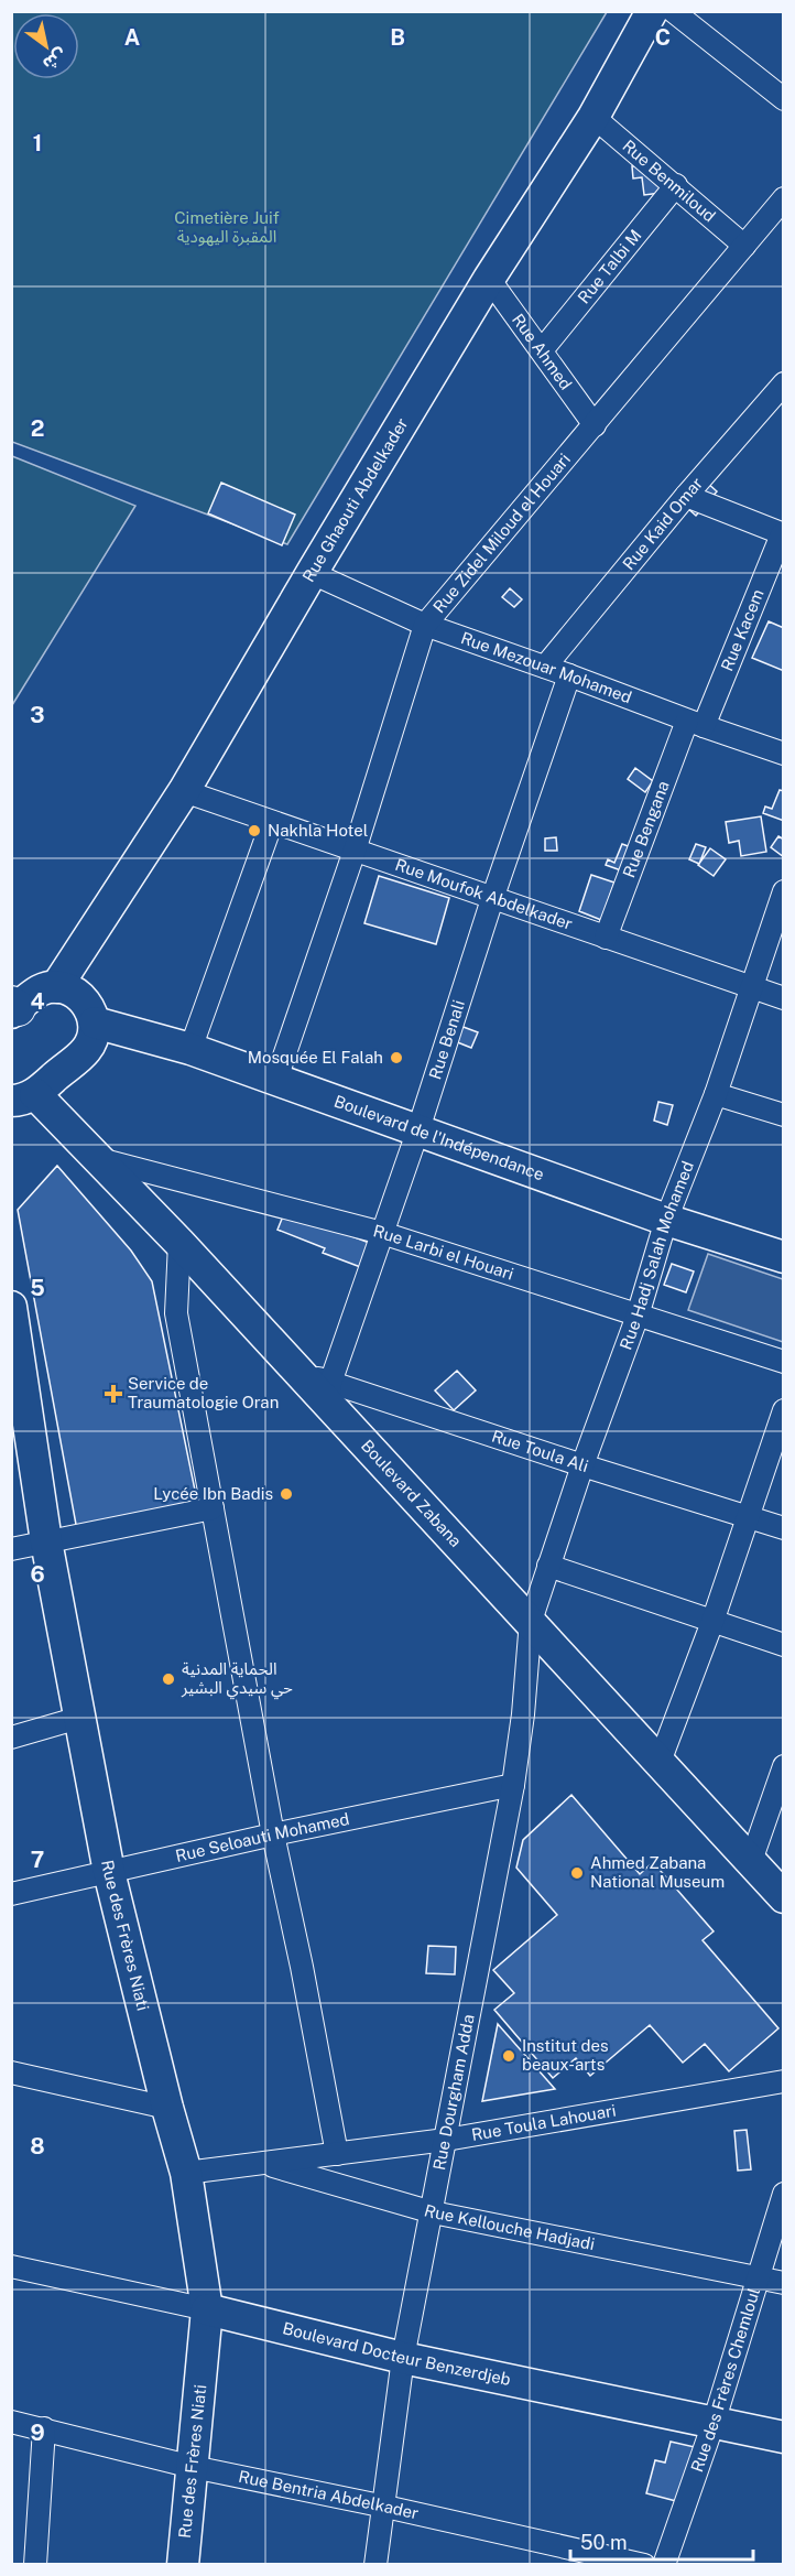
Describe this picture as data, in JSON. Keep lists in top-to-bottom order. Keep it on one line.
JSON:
{"streets":{"main road":["Rue Ghaouti Abdelkader","Boulevard de l'Indépendance","Boulevard Zabana","Rue des Frères Niati","Boulevard Docteur Benzerdjeb"],"street":["Rue Benmiloud","Rue Talbi M","Rue Ahmed","Rue Kaid Omar","Rue Zidel Miloud el Houari","Rue Kacem","Rue Mezouar Mohamed","Rue Bengana","Rue Moufok Abdelkader","Rue Benali","Rue Larbi el Houari","Rue Hadj Salah Mohamed","Rue Toula Ali","Rue Seloauti Mohamed","Rue Dourgham Adda","Rue Toula Lahouari","Rue Kellouche Hadjadi","Rue des Frères Chemloul","Rue Bentria Abdelkader"]},"crossings":[["Rue Benmiloud","Rue Talbi M"],["Rue Benmiloud","Rue Ghaouti Abdelkader"],["Rue Benmiloud","Rue Zidel Miloud el Houari"],["Rue Talbi M","Rue Ahmed"],["Rue Ahmed","Rue Ghaouti Abdelkader"],["Rue Ahmed","Rue Zidel Miloud el Houari"],["Rue Ghaouti Abdelkader","Rue Mezouar Mohamed"],["Rue Ghaouti Abdelkader","Rue Moufok Abdelkader"],["Rue Kaid Omar","Rue Mezouar Mohamed"],["Rue Zidel Miloud el Houari","Rue Mezouar Mohamed"],["Rue Zidel Miloud el Houari","Rue Moufok Abdelkader"],["Rue Zidel Miloud el Houari","Boulevard de l'Indépendance"],["Rue Kacem","Rue Mezouar Mohamed"],["Rue Kacem","Rue Bengana"],["Rue Mezouar Mohamed","Rue Bengana"],["Rue Mezouar Mohamed","Rue Benali"],["Rue Bengana","Rue Moufok Abdelkader"],["Rue Moufok Abdelkader","Rue Benali"],["Rue Moufok Abdelkader","Rue Hadj Salah Mohamed"],["Rue Benali","Boulevard de l'Indépendance"],["Rue Benali","Rue Larbi el Houari"],["Rue Benali","Rue Toula Ali"],["Rue Benali","Boulevard Zabana"],["Boulevard de l'Indépendance","Rue Hadj Salah Mohamed"],["Rue Larbi el Houari","Rue Hadj Salah Mohamed"],["Rue Larbi el Houari","Boulevard Zabana"],["Rue Hadj Salah Mohamed","Rue Toula Ali"],["Rue Hadj Salah Mohamed","Boulevard Zabana"],["Rue Hadj Salah Mohamed","Rue Dourgham Adda"],["Rue Toula Ali","Boulevard Zabana"],["Boulevard Zabana","Rue Dourgham Adda"],["Rue Seloauti Mohamed","Rue des Frères Niati"],["Rue Seloauti Mohamed","Rue Dourgham Adda"],["Rue des Frères Niati","Rue Toula Lahouari"],["Rue des Frères Niati","Boulevard Docteur Benzerdjeb"],["Rue des Frères Niati","Rue Bentria Abdelkader"],["Rue Dourgham Adda","Rue Toula Lahouari"],["Rue Dourgham Adda","Rue Kellouche Hadjadi"],["Rue Dourgham Adda","Boulevard Docteur Benzerdjeb"],["Rue Dourgham Adda","Rue Bentria Abdelkader"],["Rue Toula Lahouari","Rue Kellouche Hadjadi"],["Rue Kellouche Hadjadi","Rue des Frères Chemloul"],["Boulevard Docteur Benzerdjeb","Rue des Frères Chemloul"]],"parks":["Cimetière Juif المقبرة اليهودية"],"places":{"other":["Nakhla Hotel","Mosquée El Falah","Lycée Ibn Badis","الحماية المدنية حي سيدي البشير","Ahmed Zabana National Museum","Institut des beaux-arts"],"health":["Service de Traumatologie Oran"]},"scale_bar":"50 m","north":"bottom right","grid":{"columns":["A","B","C"],"rows":["1","2","3","4","5","6","7","8","9"]}}
